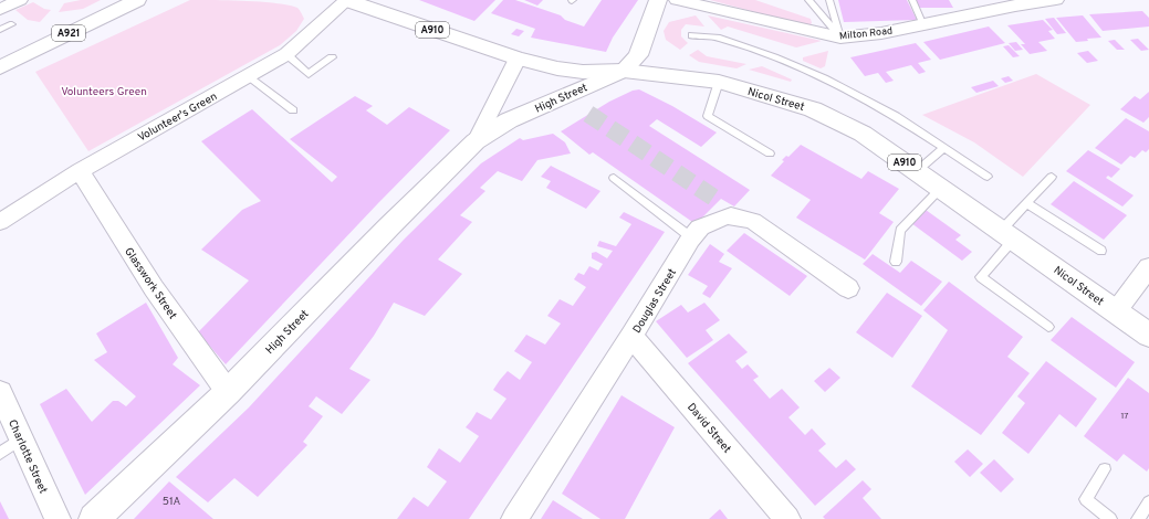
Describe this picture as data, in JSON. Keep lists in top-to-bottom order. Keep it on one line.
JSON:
{"streets":{"main road":["A910","A921","High Street","Nicol Street"],"street":["Milton Road","Volunteer's Green","Glasswork Street","Douglas Street","David Street","Charlotte Street"]},"crossings":[["High Street","Nicol Street"],["High Street","Glasswork Street"],["Nicol Street","Volunteer's Green"],["Volunteer's Green","Glasswork Street"],["Douglas Street","David Street"]],"parks":["Volunteers Green"],"house_numbers":["17","51A"]}
